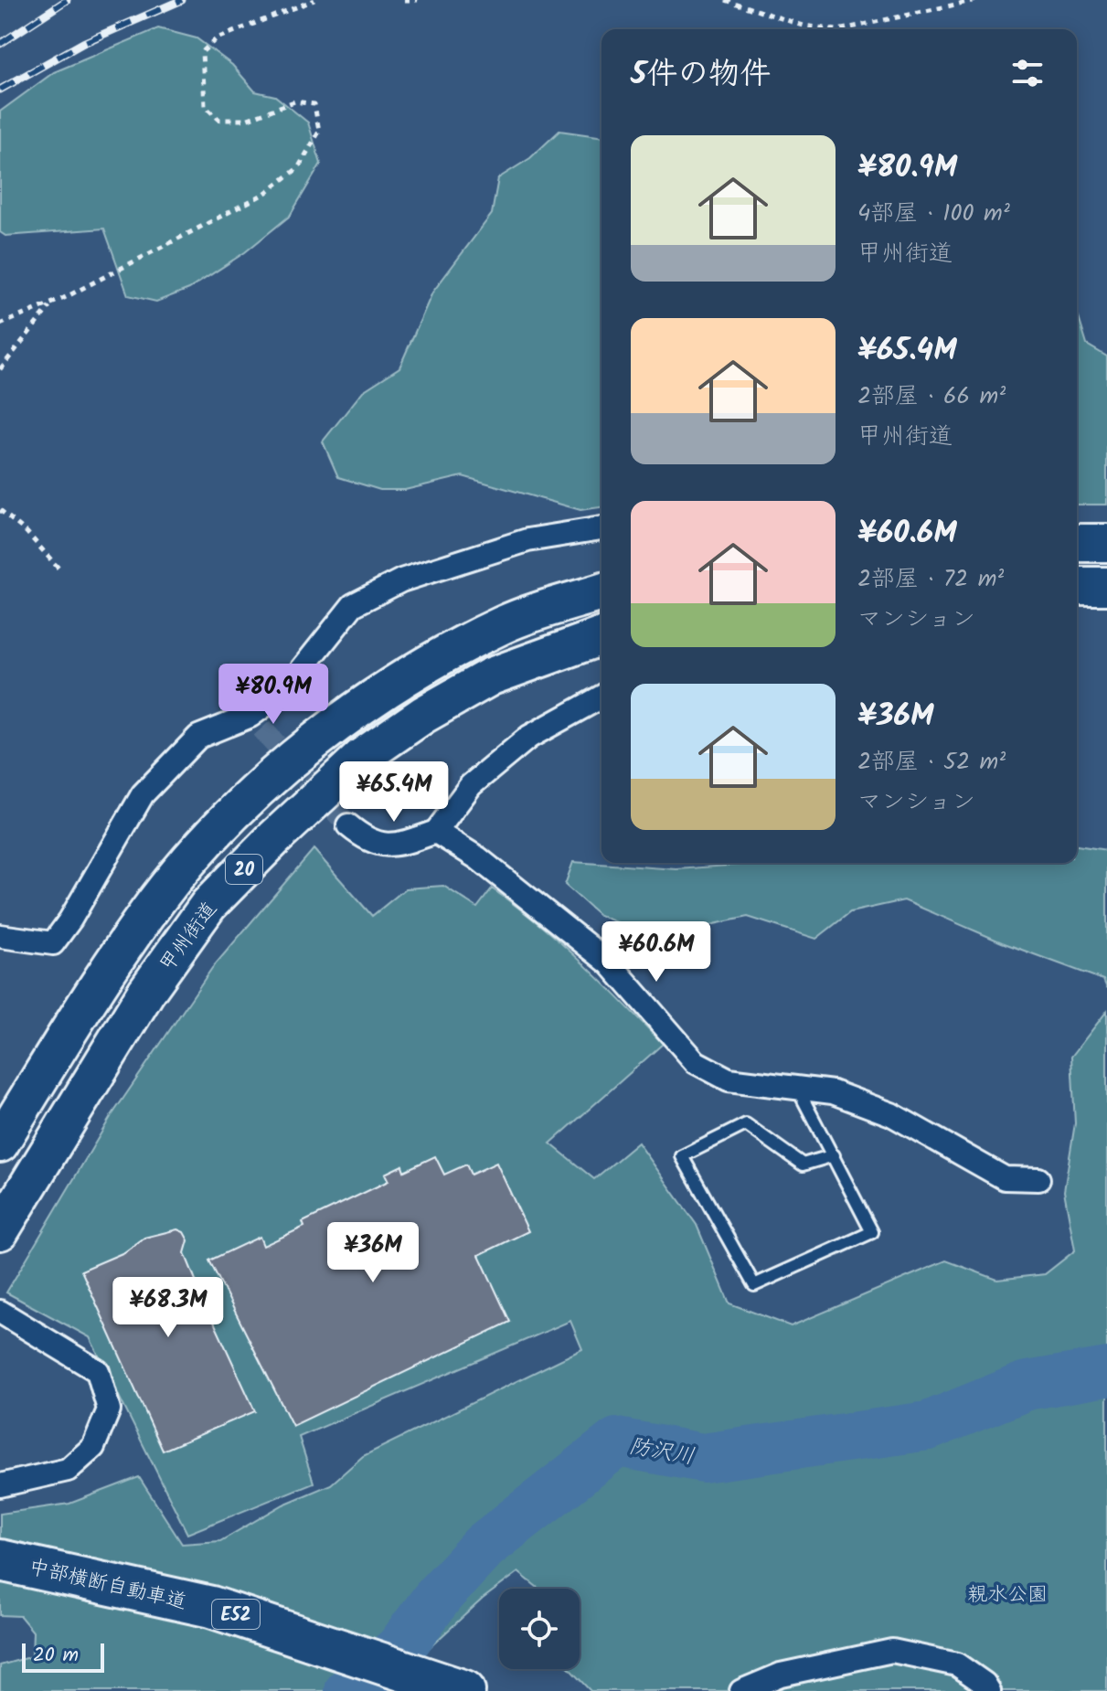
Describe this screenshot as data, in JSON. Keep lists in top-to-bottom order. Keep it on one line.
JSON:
{"streets":{"highway":["20","甲州街道","中部横断自動車道","E52"]},"water":["防沢川"],"parks":["親水公園"],"scale_bar":"20 m","page":{"heading":"5件の物件","list":[{"name":"¥80.9M","note":"4部屋 · 100 m² · 甲州街道"},{"name":"¥65.4M","note":"2部屋 · 66 m² · 甲州街道"},{"name":"¥60.6M","note":"2部屋 · 72 m² · マンション"},{"name":"¥36M","note":"2部屋 · 52 m² · マンション"}],"price":["¥80.9M","¥65.4M","¥60.6M","¥36M","¥68.3M"],"scale":"20 m"}}
